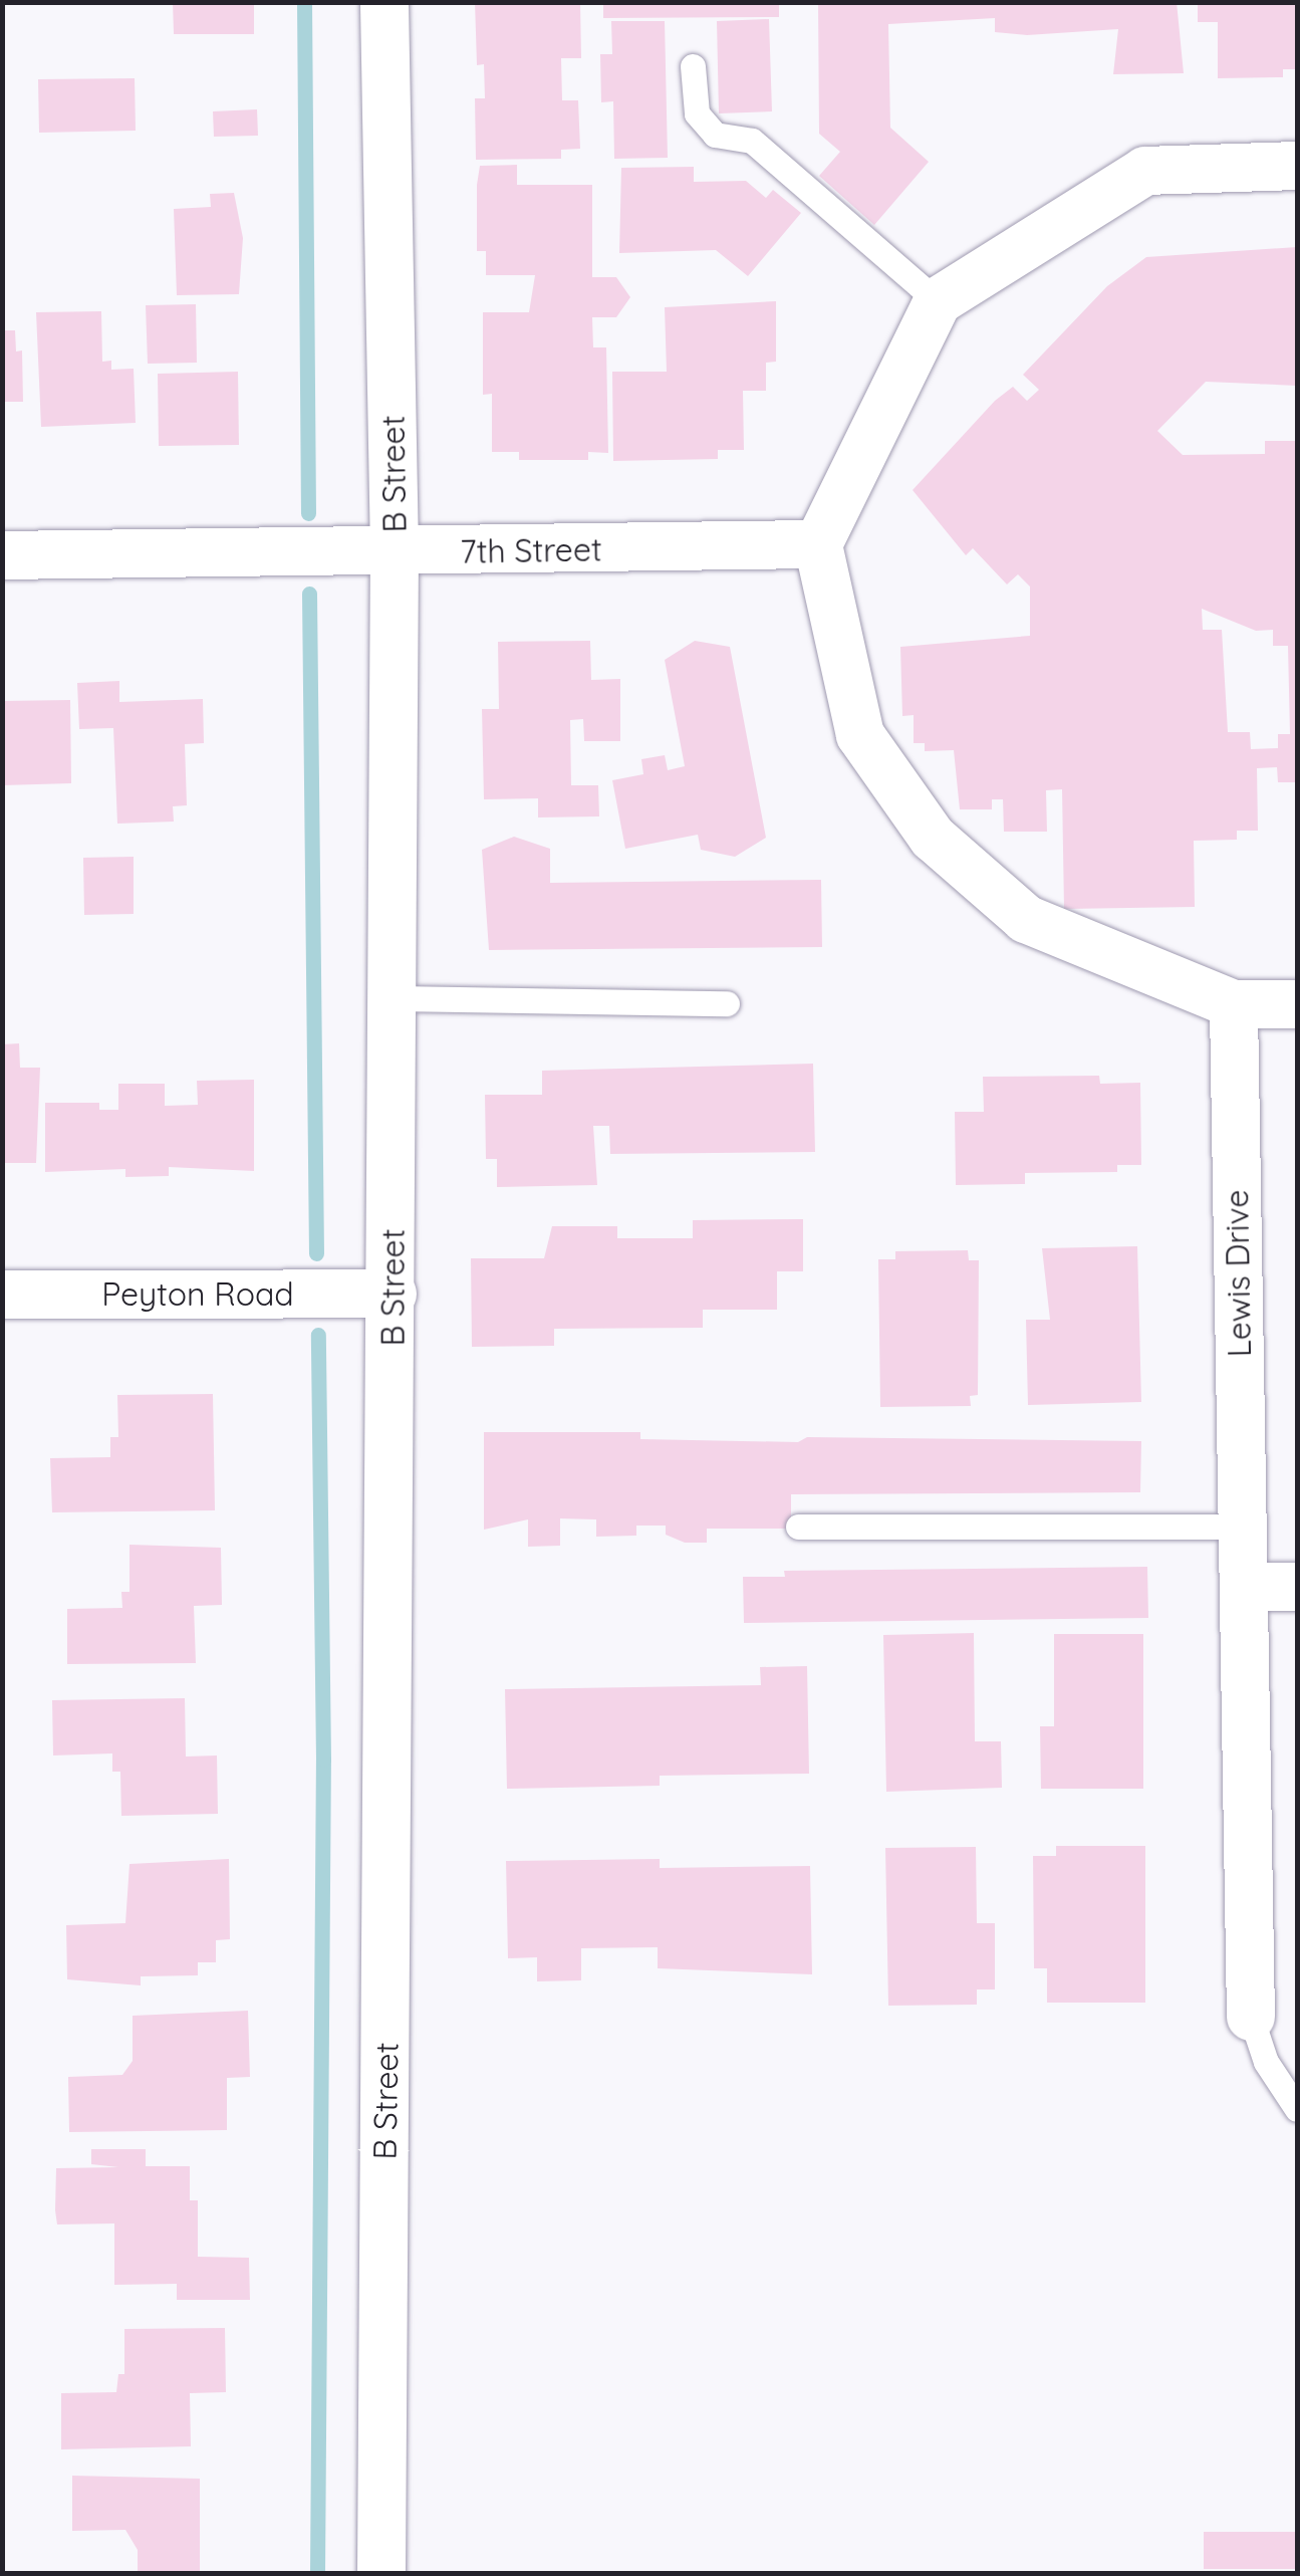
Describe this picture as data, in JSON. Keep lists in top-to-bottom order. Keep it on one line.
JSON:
{"streets":{"street":["B Street","7th Street","Lewis Drive","Peyton Road"]},"crossings":[["B Street","7th Street"],["B Street","Peyton Road"]]}
